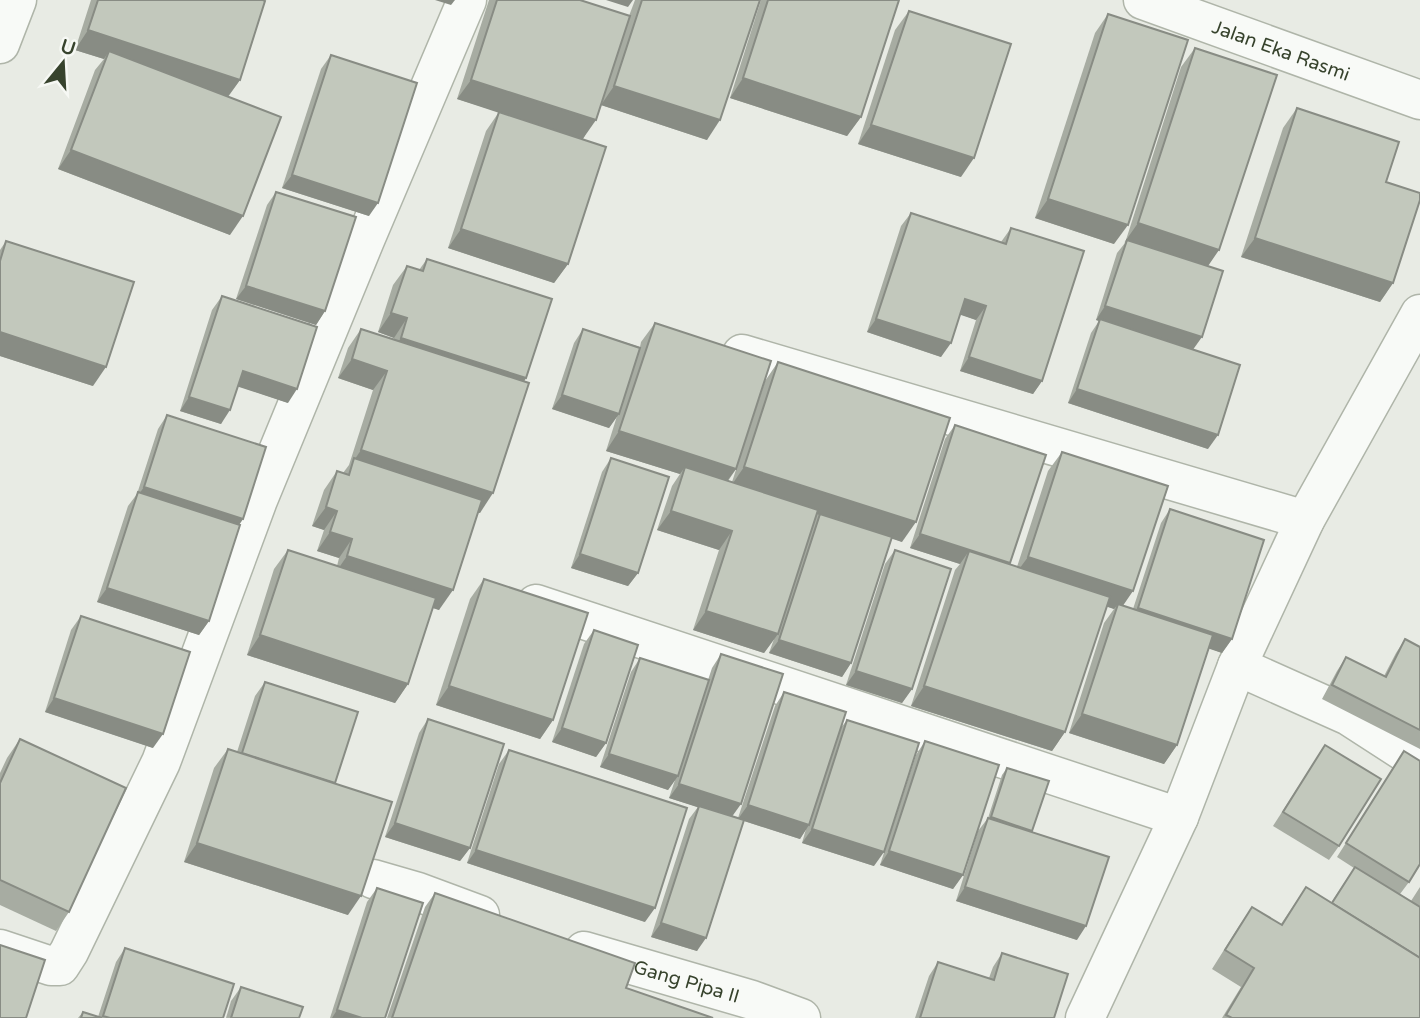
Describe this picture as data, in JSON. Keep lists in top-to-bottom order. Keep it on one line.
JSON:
{"streets":{"street":["Jalan Eka Rasmi","Gang Pipa II"]},"north":"top"}
